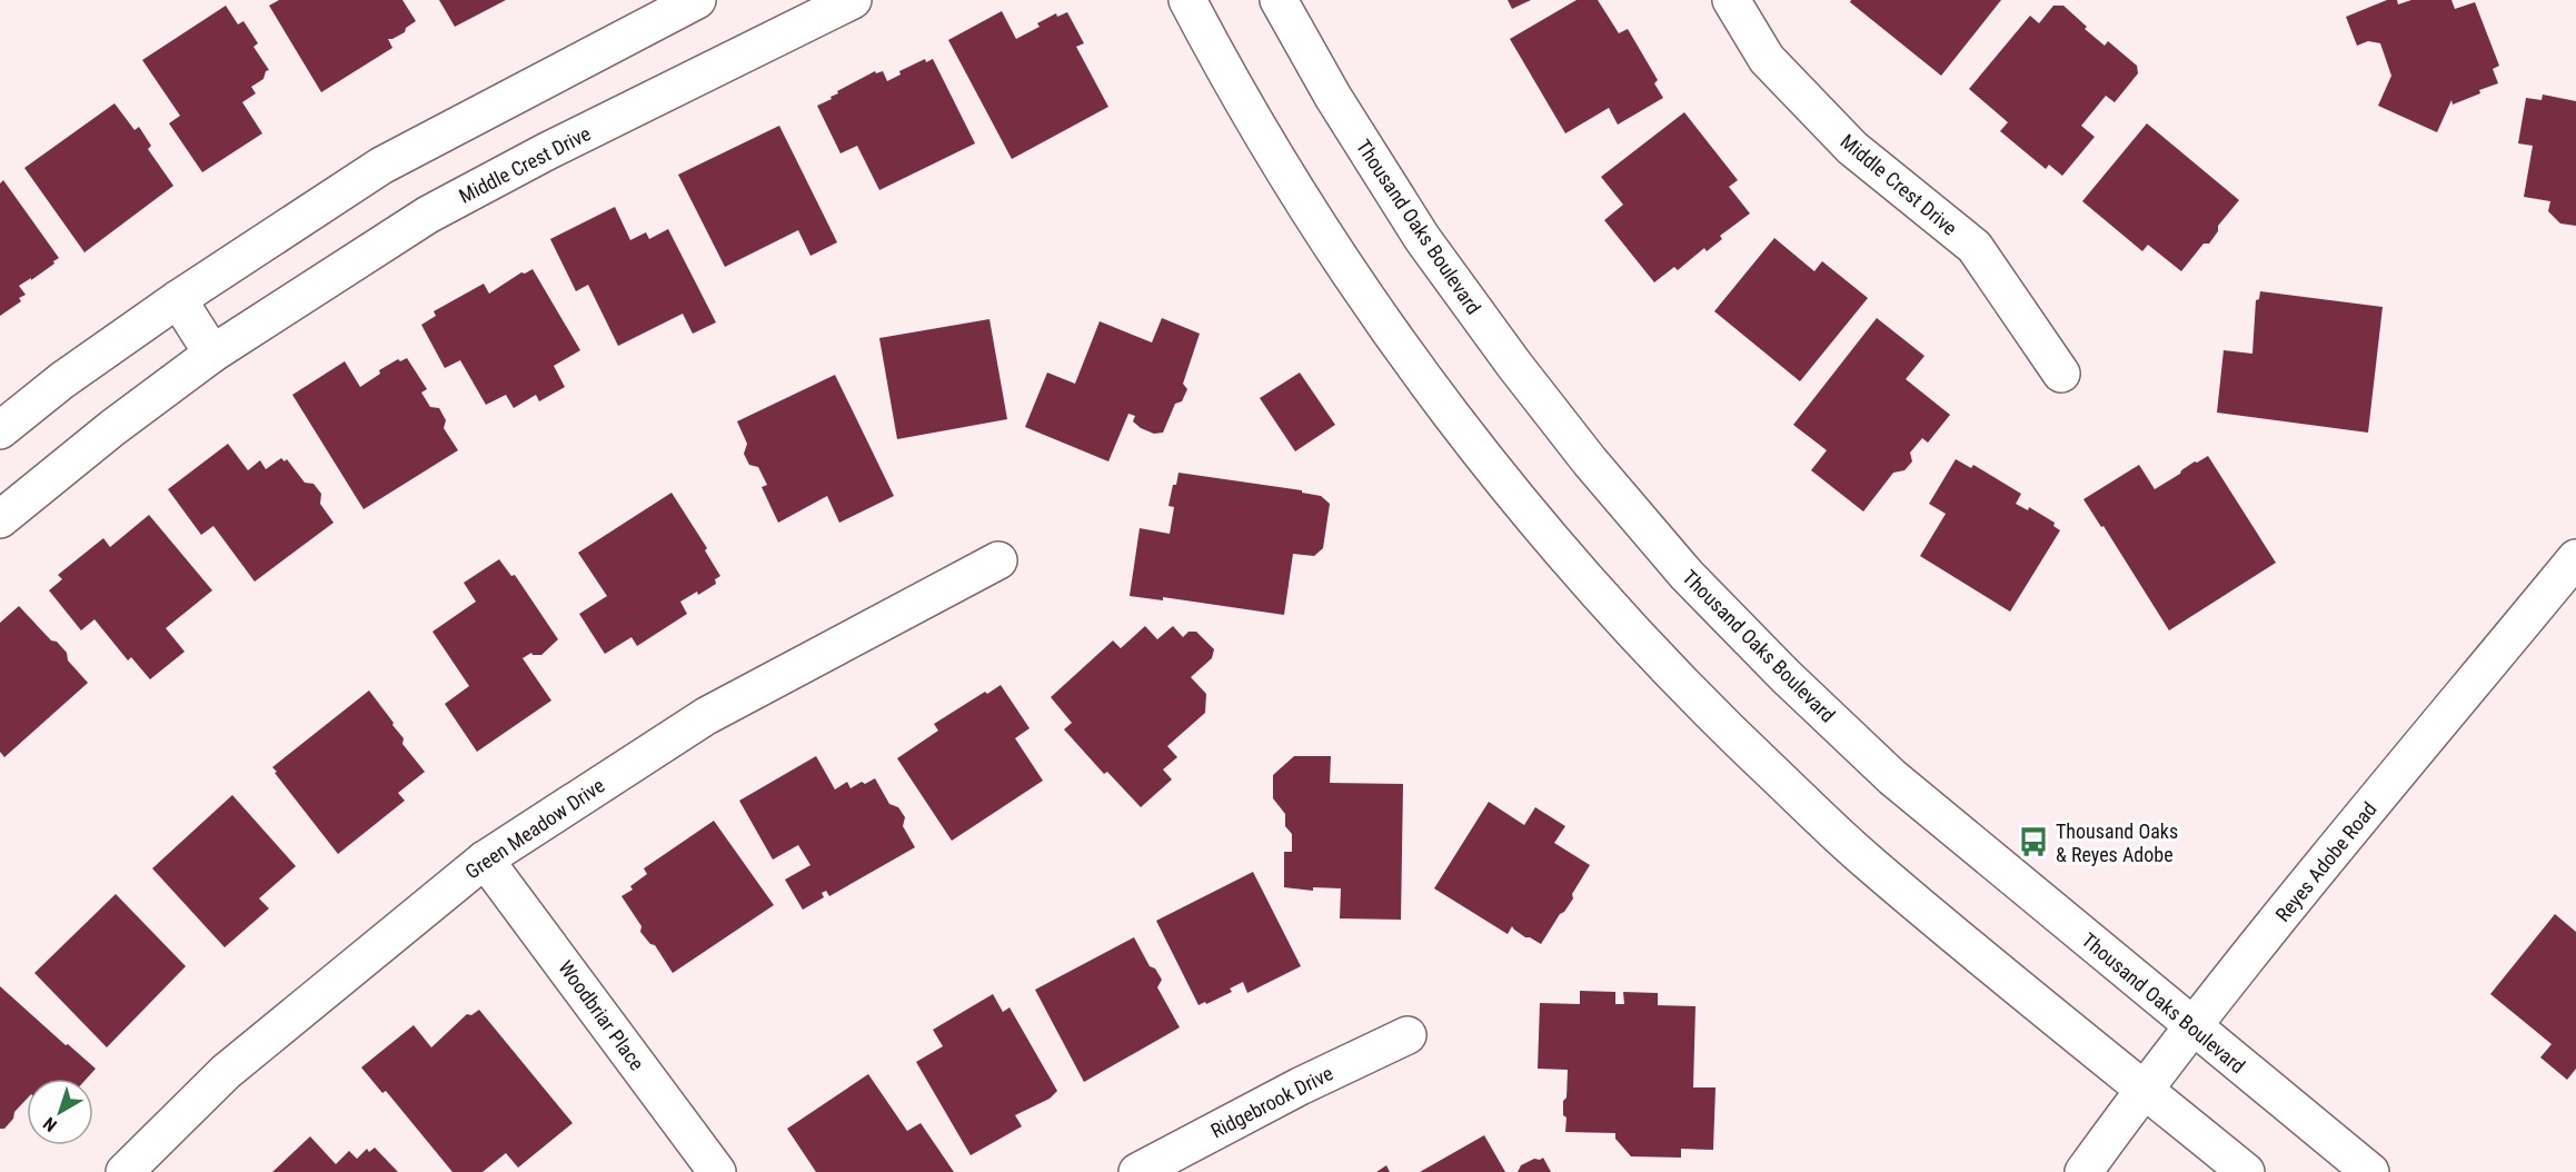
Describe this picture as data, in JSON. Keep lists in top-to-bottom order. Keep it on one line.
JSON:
{"streets":{"street":["Middle Crest Drive","Thousand Oaks Boulevard","Green Meadow Drive","Reyes Adobe Road","Woodbriar Place","Ridgebrook Drive"]},"crossings":[["Thousand Oaks Boulevard","Reyes Adobe Road"],["Green Meadow Drive","Woodbriar Place"]],"places":{"bus stop":["Thousand Oaks & Reyes Adobe"]},"north":"bottom left"}
